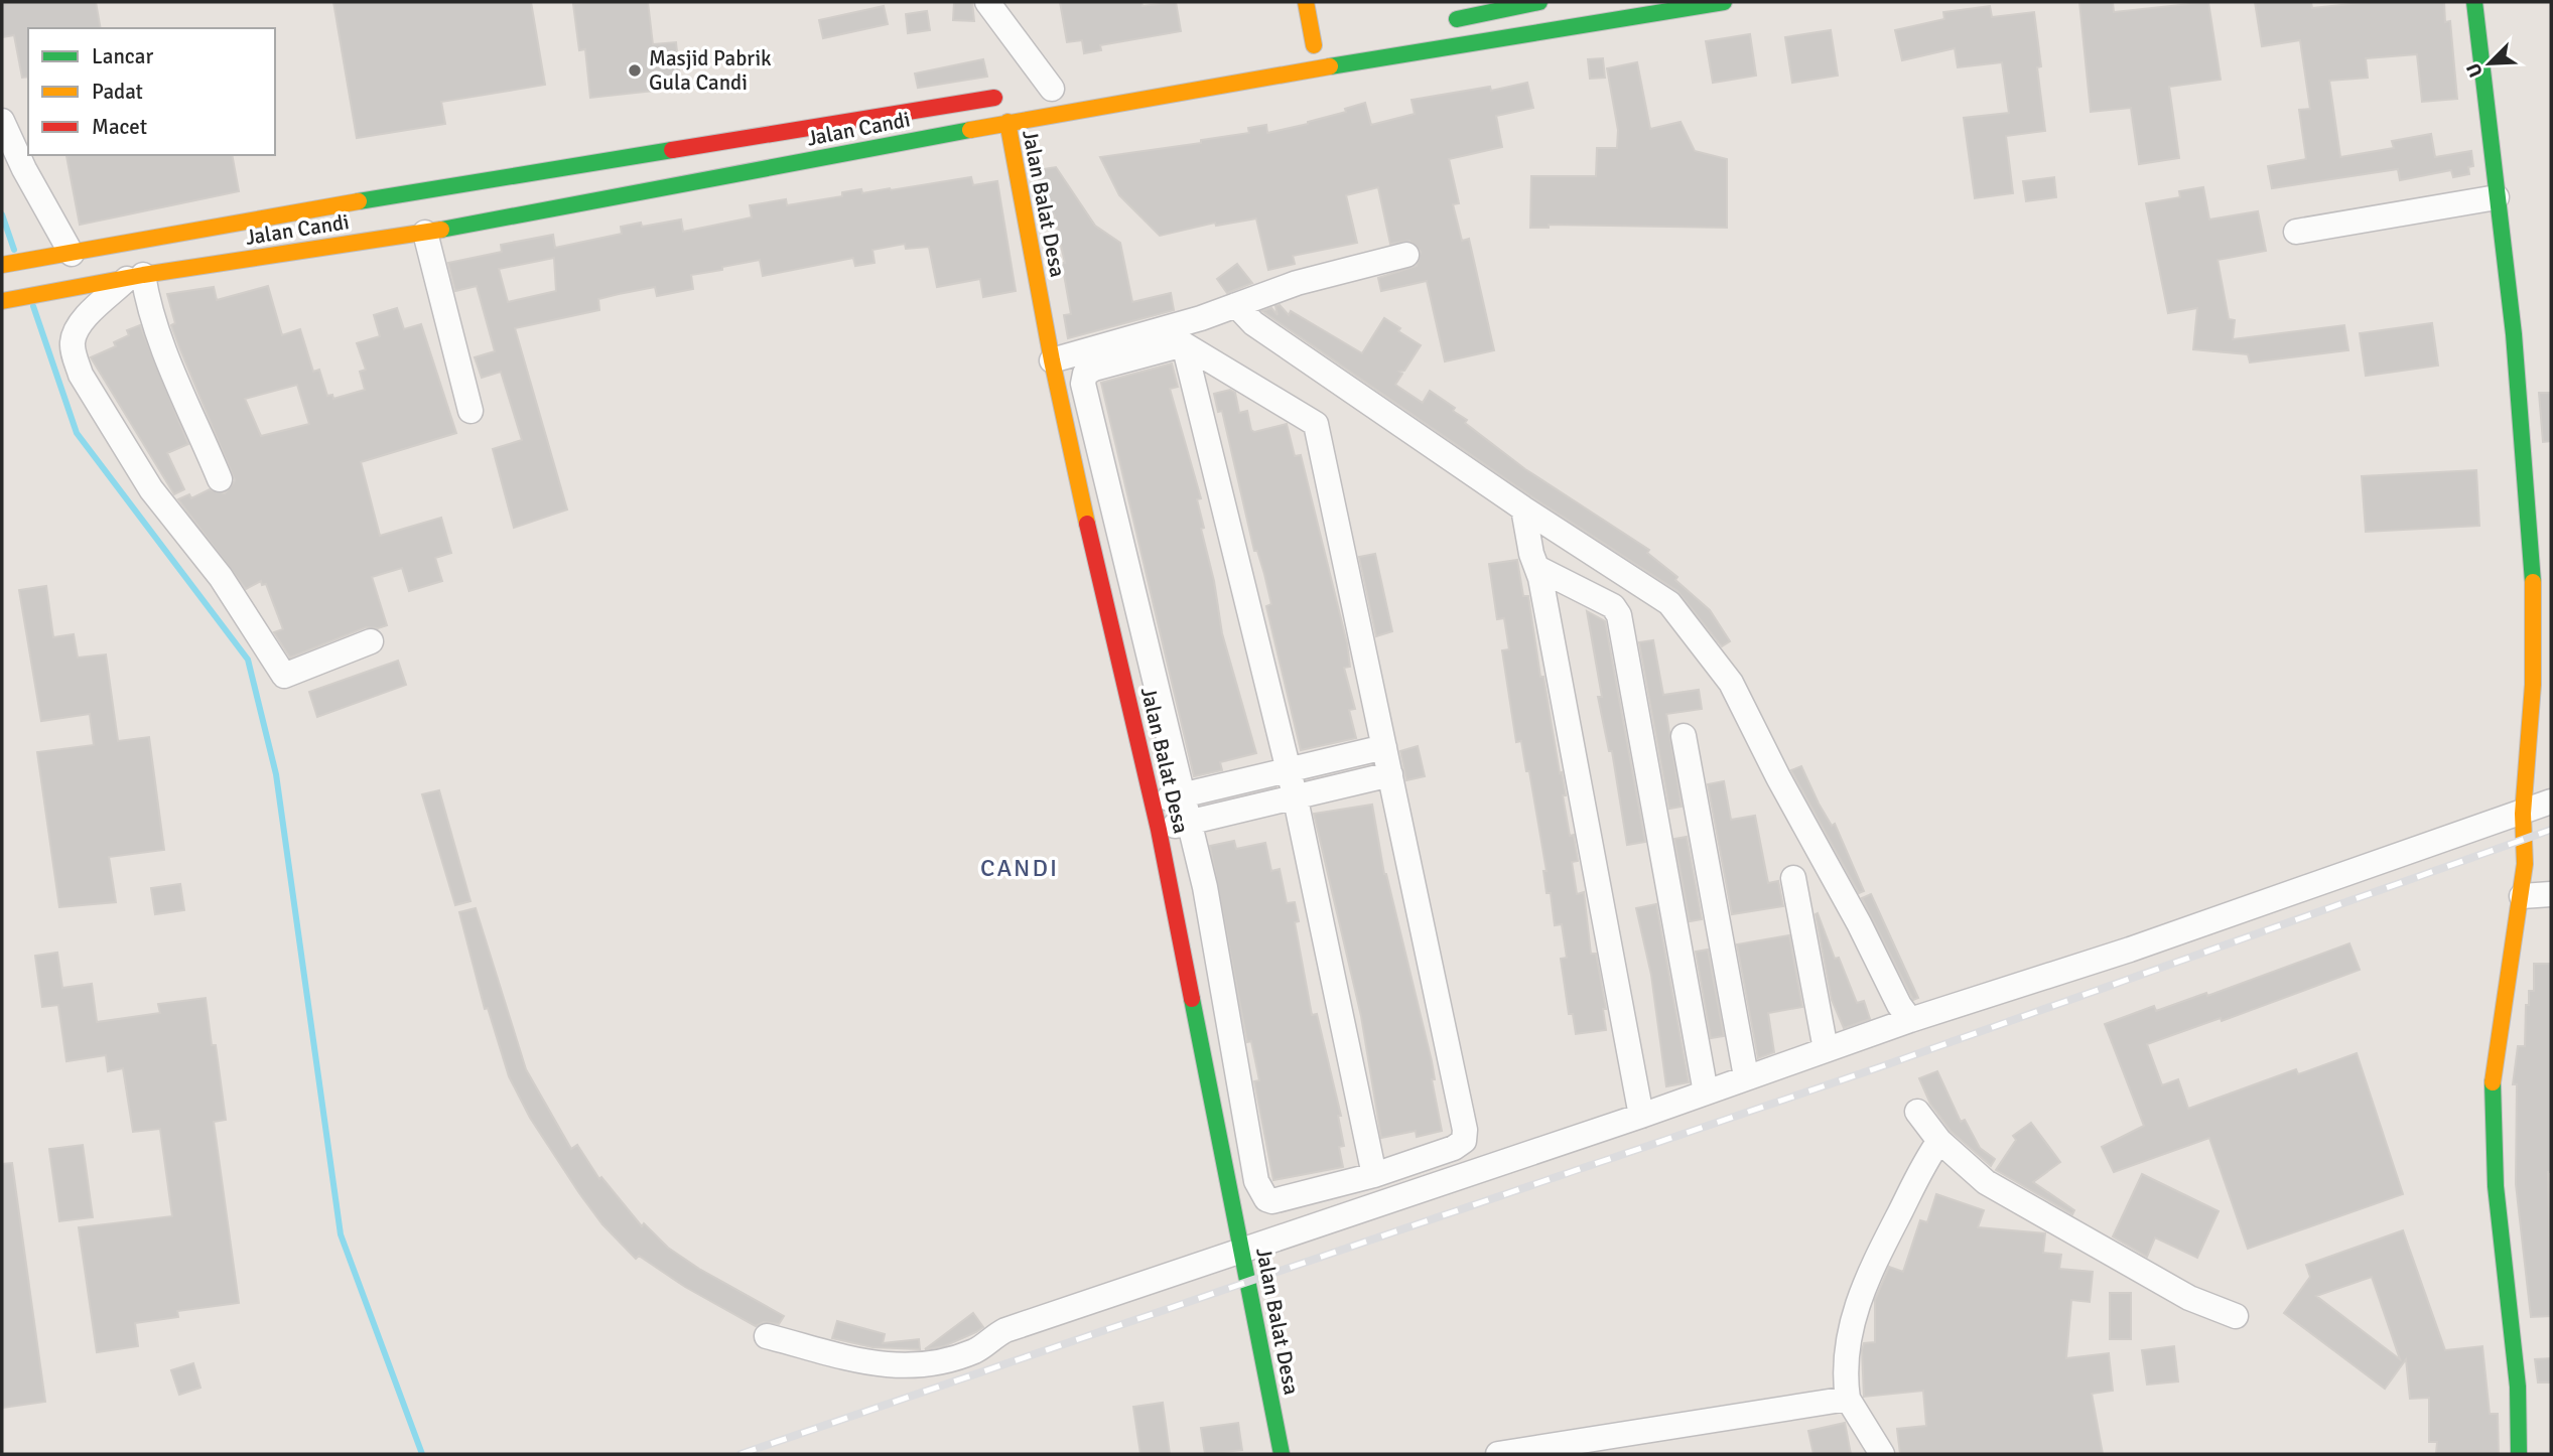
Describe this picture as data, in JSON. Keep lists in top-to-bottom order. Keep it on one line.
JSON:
{"streets":{"main road":["Jalan Candi","Jalan Balat Desa"]},"crossings":[["Jalan Candi","Jalan Balat Desa"]],"districts":["CANDI"],"places":["Masjid Pabrik Gula Candi"],"legend":["Lancar","Padat","Macet"],"north":"bottom left"}
